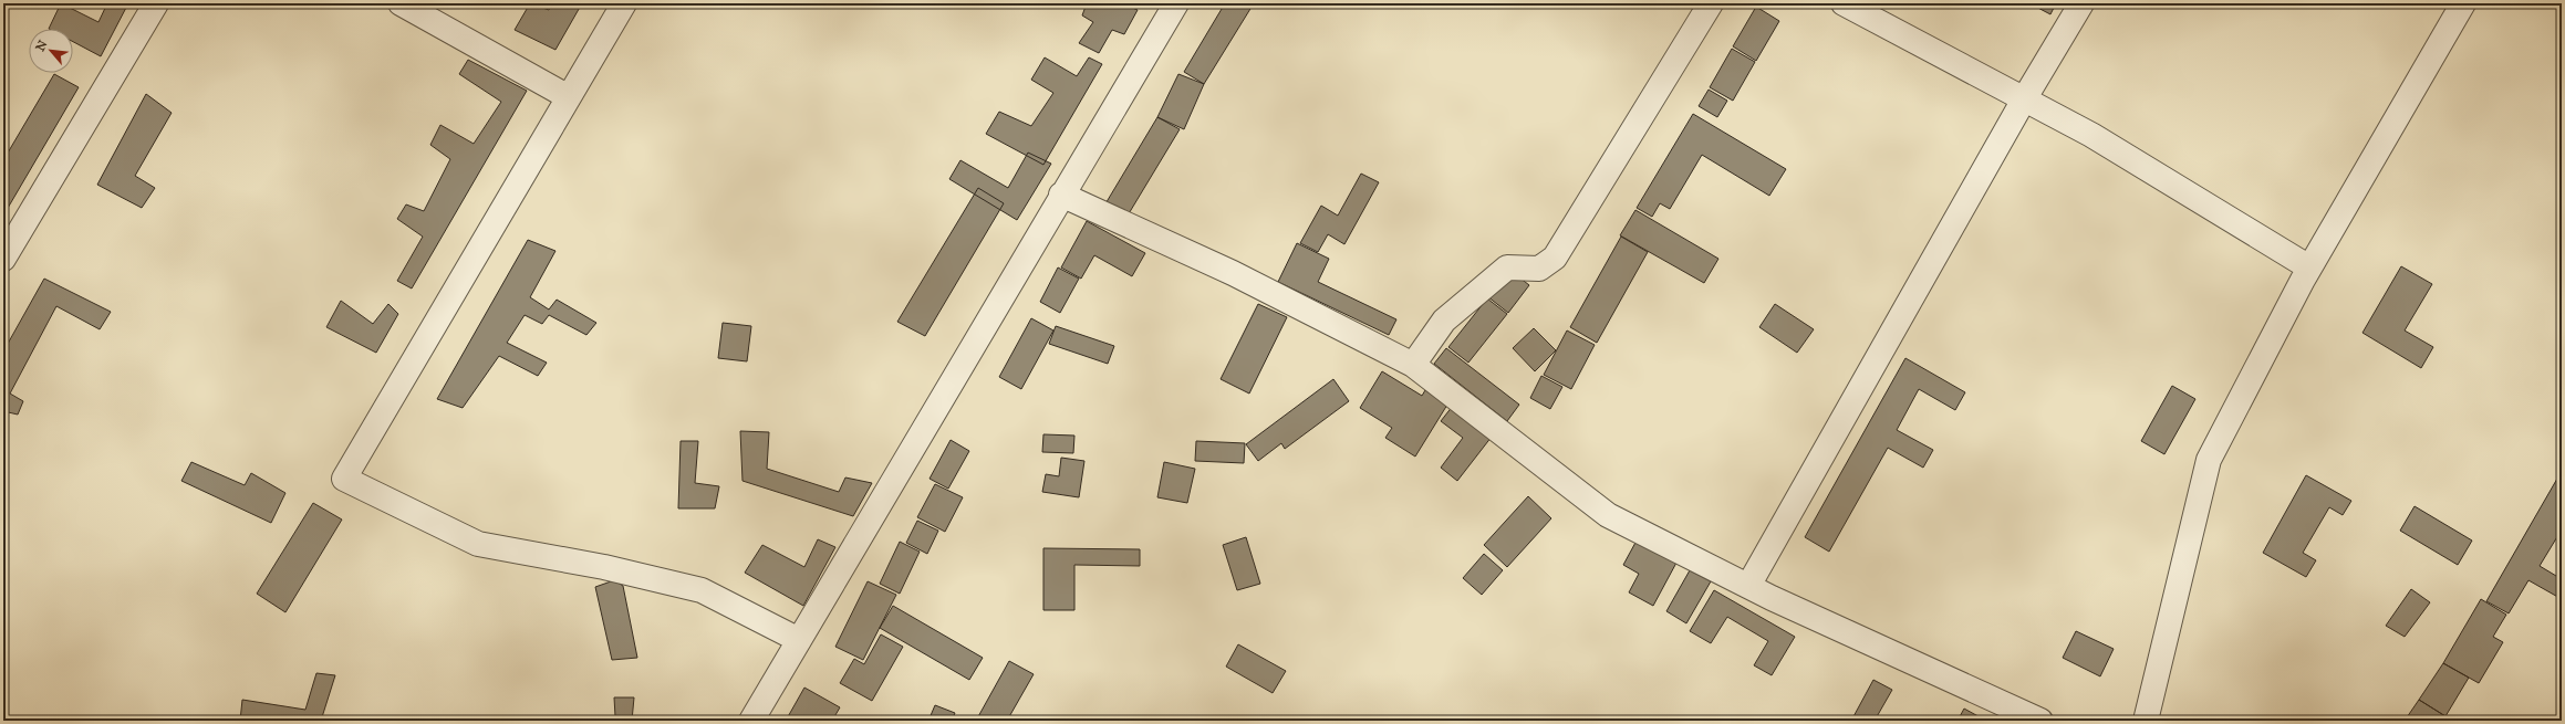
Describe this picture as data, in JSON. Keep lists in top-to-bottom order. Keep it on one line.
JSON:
{"north":"top left"}
